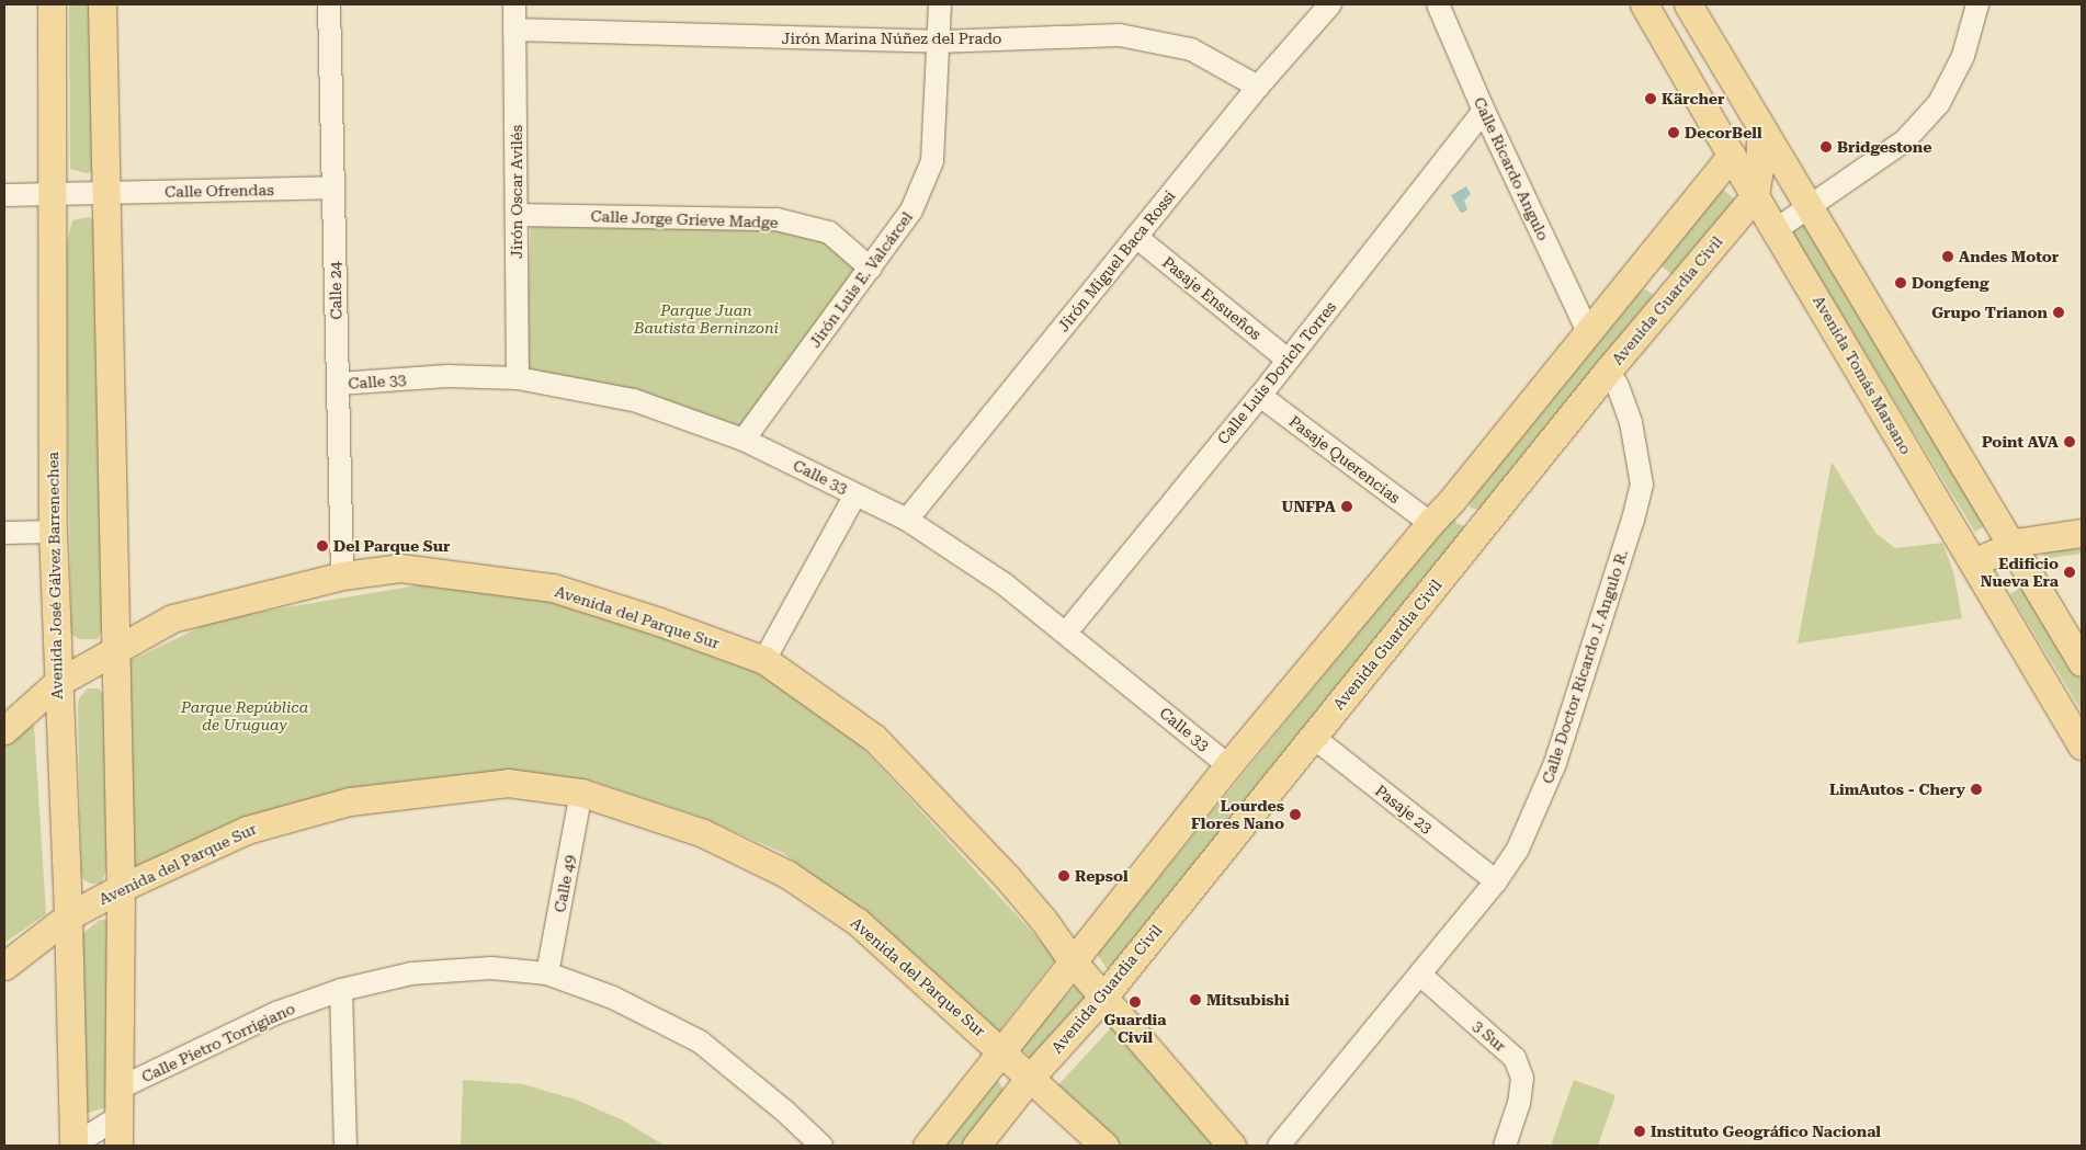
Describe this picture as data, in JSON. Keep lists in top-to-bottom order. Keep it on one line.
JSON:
{"streets":{"main road":["Avenida Guardia Civil","Avenida Tomás Marsano","Avenida José Gálvez Barrenechea","Avenida del Parque Sur"],"street":["Jirón Marina Núñez del Prado","Calle Ricardo Angulo","Calle Ofrendas","Jirón Oscar Avilés","Calle Jorge Grieve Madge","Jirón Miguel Baca Rossi","Jirón Luis E. Valcárcel","Calle 24","Pasaje Ensueños","Calle Luis Dorich Torres","Calle 33","Pasaje Querencias","Calle Doctor Ricardo J. Angulo R.","Pasaje 23","Calle 49","3 Sur","Calle Pietro Torrigiano"]},"crossings":[["Jirón Marina Núñez del Prado","Jirón Oscar Avilés"],["Jirón Marina Núñez del Prado","Jirón Miguel Baca Rossi"],["Jirón Marina Núñez del Prado","Jirón Luis E. Valcárcel"],["Calle Ricardo Angulo","Calle Luis Dorich Torres"],["Calle Ofrendas","Calle 24"],["Calle Ofrendas","Avenida José Gálvez Barrenechea"],["Jirón Oscar Avilés","Calle Jorge Grieve Madge"],["Jirón Oscar Avilés","Calle 33"],["Calle Jorge Grieve Madge","Jirón Luis E. Valcárcel"],["Jirón Miguel Baca Rossi","Pasaje Ensueños"],["Jirón Miguel Baca Rossi","Calle 33"],["Jirón Luis E. Valcárcel","Calle 33"],["Calle 24","Calle 33"],["Calle 24","Avenida del Parque Sur"],["Pasaje Ensueños","Calle Luis Dorich Torres"],["Avenida Guardia Civil","Avenida Tomás Marsano"],["Avenida Guardia Civil","Avenida del Parque Sur"],["Avenida Guardia Civil","Calle Doctor Ricardo J. Angulo R."],["Avenida Guardia Civil","Pasaje 23"],["Calle Luis Dorich Torres","Calle 33"],["Calle Luis Dorich Torres","Pasaje Querencias"],["Avenida José Gálvez Barrenechea","Avenida del Parque Sur"],["Avenida del Parque Sur","Calle 49"],["Calle Doctor Ricardo J. Angulo R.","Pasaje 23"],["Calle Doctor Ricardo J. Angulo R.","3 Sur"],["Calle 49","Calle Pietro Torrigiano"]],"parks":["Parque Juan Bautista Berninzoni","Parque República de Uruguay"],"places":["Kärcher","DecorBell","Bridgestone","Andes Motor","Dongfeng","Grupo Trianon","Point AVA","UNFPA","Del Parque Sur","Edificio Nueva Era","LimAutos - Chery","Lourdes Flores Nano","Repsol","Mitsubishi","Guardia Civil","Instituto Geográfico Nacional"]}
